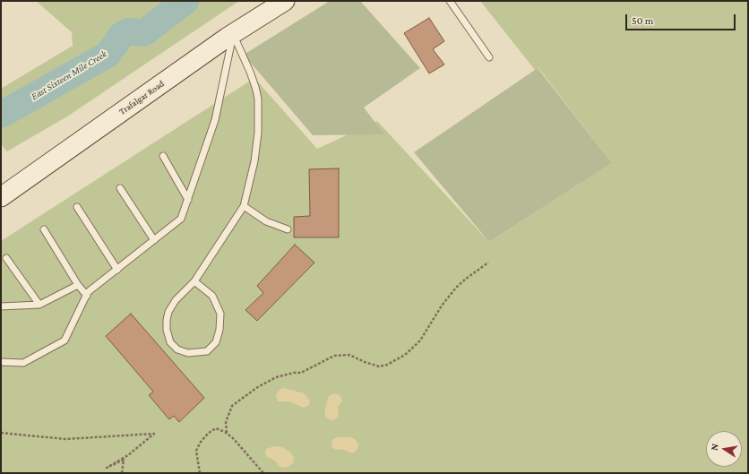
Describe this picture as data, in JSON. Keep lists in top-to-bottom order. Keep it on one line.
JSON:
{"streets":{"main road":["Trafalgar Road"]},"water":["East Sixteen Mile Creek"],"scale_bar":"50 m","north":"left"}
